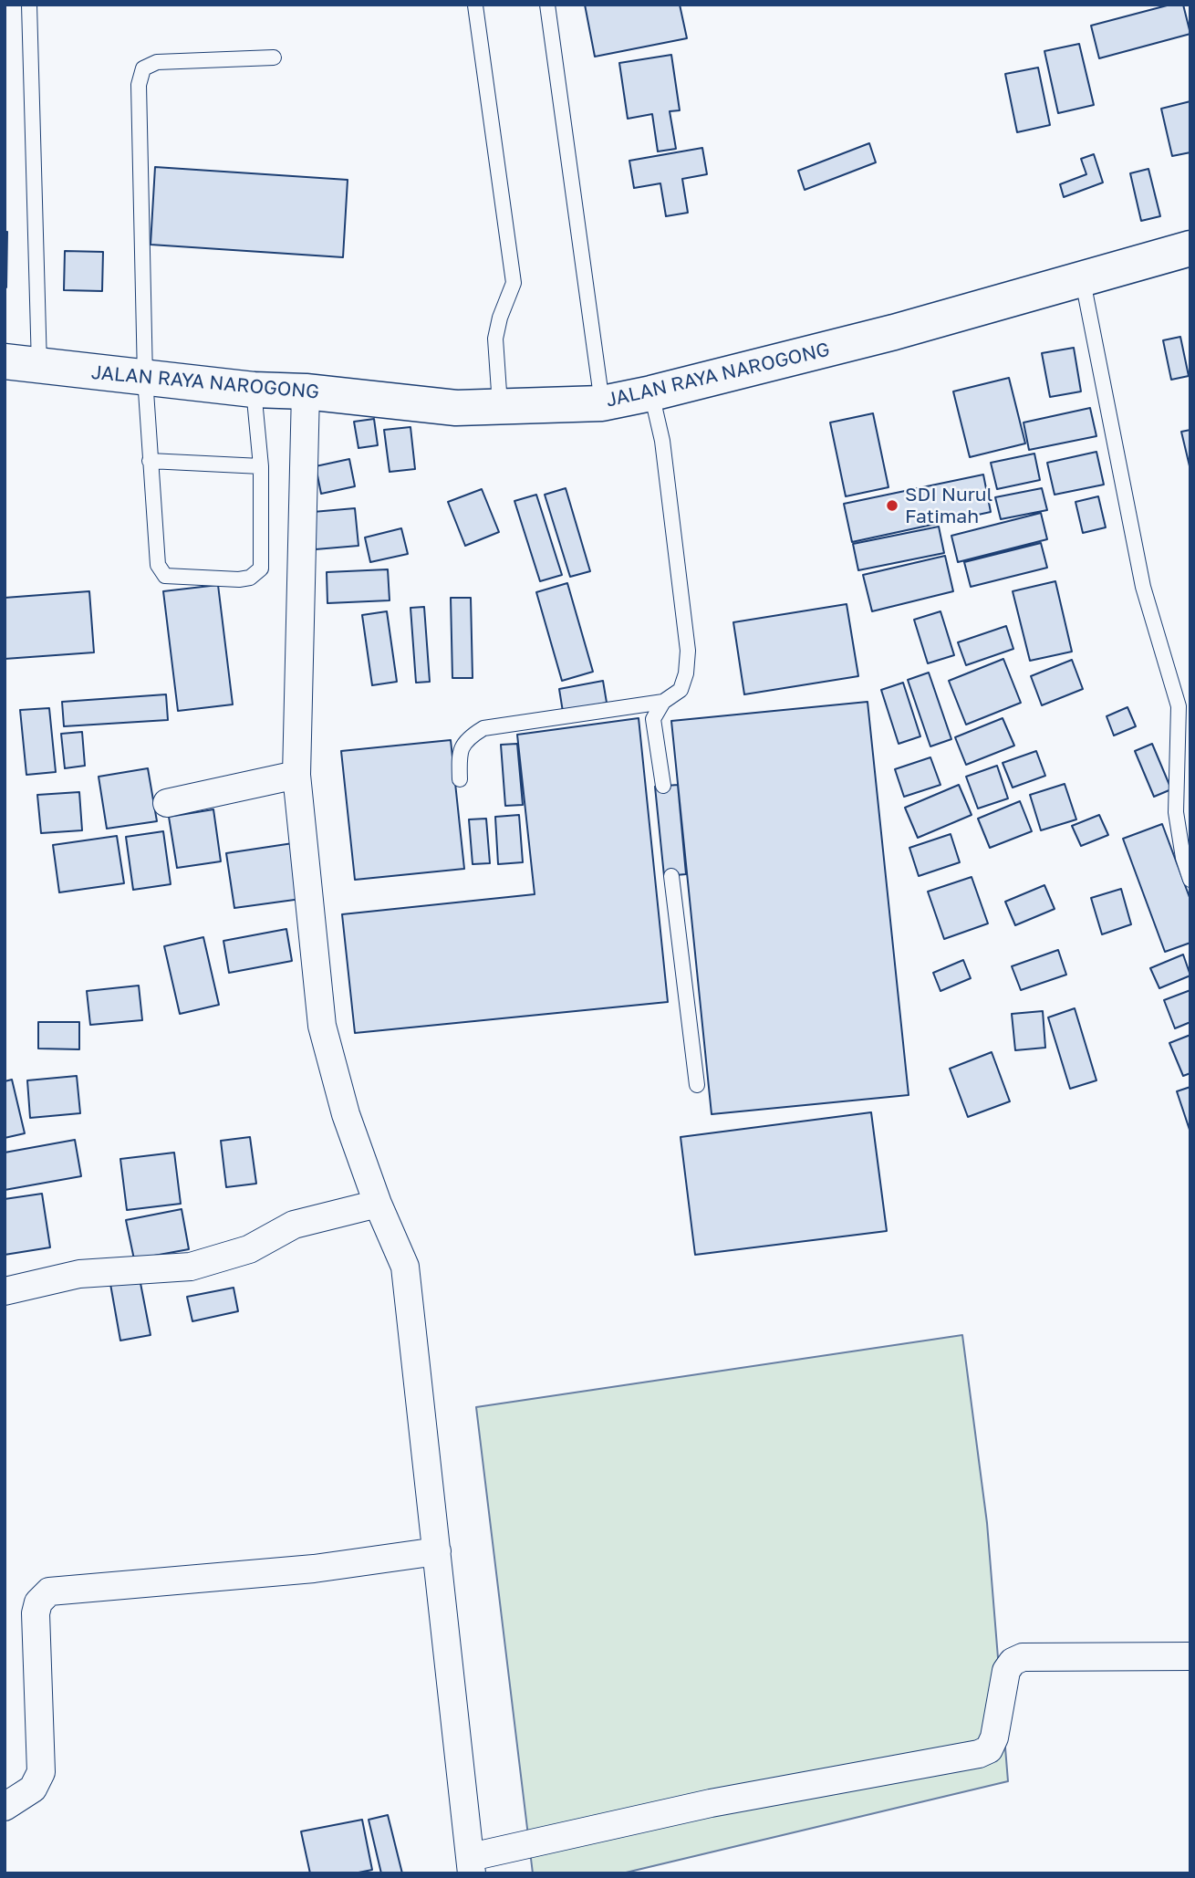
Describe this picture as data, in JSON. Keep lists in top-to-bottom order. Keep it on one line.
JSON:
{"streets":{"main road":["JALAN RAYA NAROGONG"]},"places":["SDI Nurul Fatimah"]}
